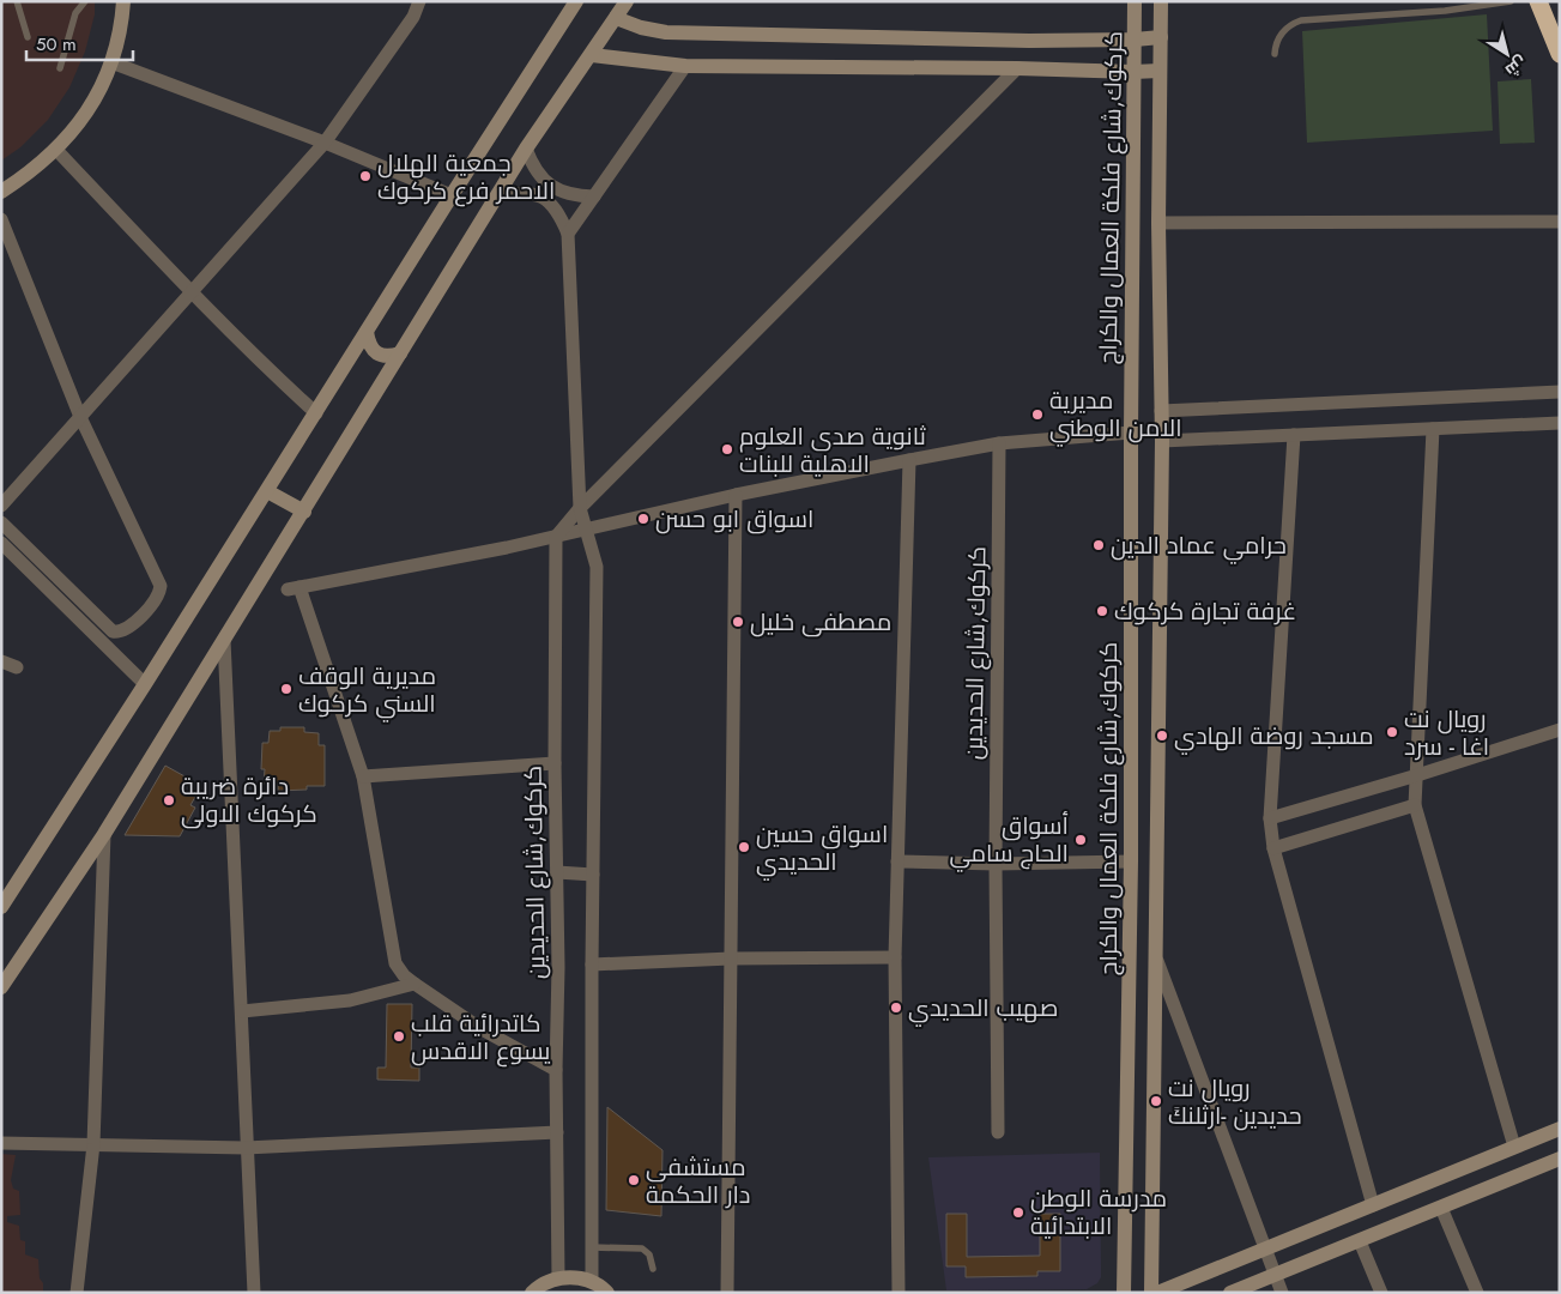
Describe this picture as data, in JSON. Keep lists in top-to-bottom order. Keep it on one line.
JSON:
{"streets":{"street":["كركوك,شارع فلكة العمال والكراج","كركوك,شارع الحديدين"]},"places":["جمعية الهلال الاحمر فرع كركوك","مديرية الامن الوطني","ثانوية صدى العلوم الاهلية للبنات","اسواق ابو حسن","حرامي عماد الدين","غرفة تجارة كركوك","مصطفى خليل","مديرية الوقف السني كركوك","رويال نت اغا - سرد","مسجد روضة الهادي","دائرة ضريبة كركوك الاولى","أسواق الحاج سامي","اسواق حسين الحديدي","صهيب الحديدي","كاتدرائية قلب يسوع الاقدس","رويال نت حديدين -ارثلنكً","مستشفى دار الحكمة","مدرسة الوطن الابتدائية"],"scale_bar":"50 m","north":"bottom right"}
